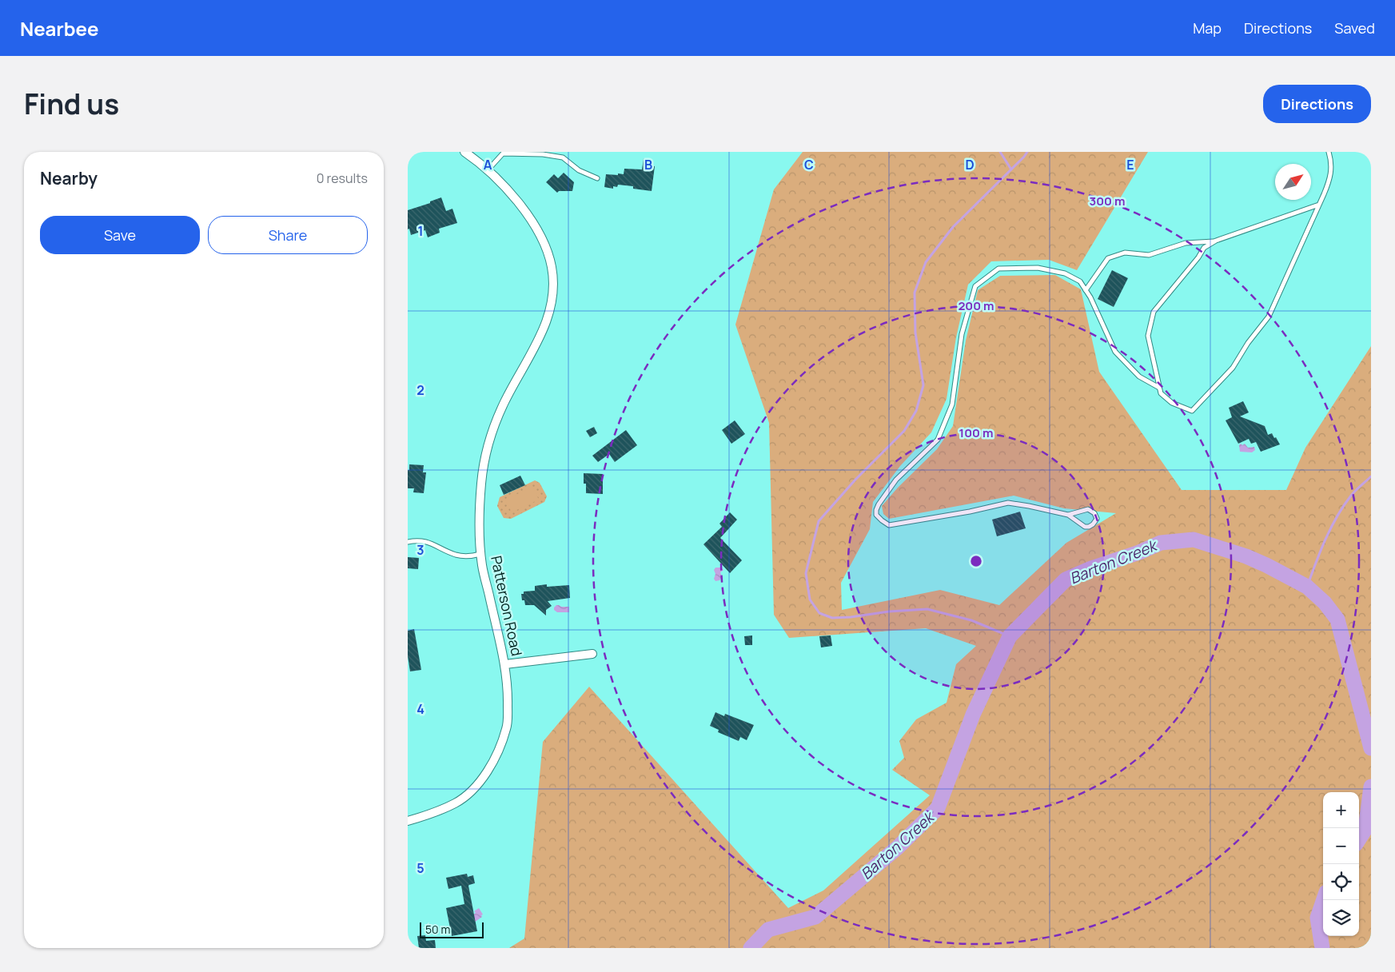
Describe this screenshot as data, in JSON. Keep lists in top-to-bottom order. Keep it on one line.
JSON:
{"streets":{"street":["Patterson Road"]},"water":["Barton Creek"],"scale_bar":"50 m","north":"top right","page":{"header":"Nearbee","nav":["Map","Directions","Saved"],"title":"Find us","buttons":["Directions",["Save","Share"]],"heading":["Nearby","0 results"],"map_buttons":["+","−"],"scale":"50 m"},"grid":{"columns":["A","B","C","D","E"],"rows":["1","2","3","4","5"]},"rings":["300 m","200 m","100 m"]}
